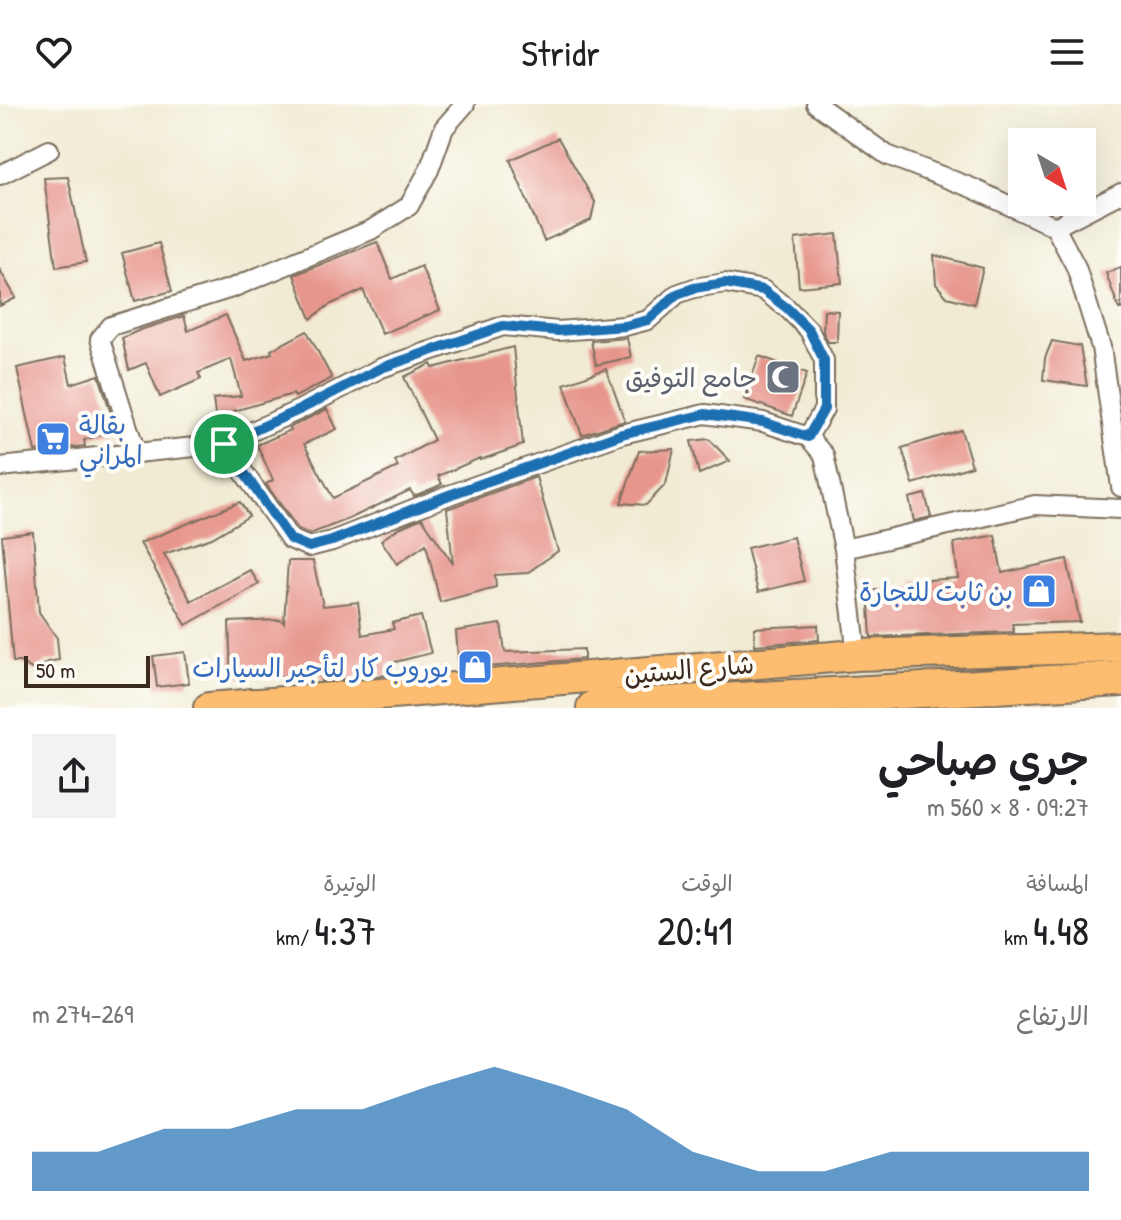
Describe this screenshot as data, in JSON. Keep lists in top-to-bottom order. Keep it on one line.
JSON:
{"streets":{"highway":["شارع الستين"]},"places":{"mosque":["جامع التوفيق"],"supermarket":["بقالة المراني"],"shop":["بن ثابت للتجارة","يوروب كار لتأجير السيارات"]},"scale_bar":"50 m","north":"bottom right","page":{"header":"Stridr","scale":"50 m","heading":["جري صباحي","09:27 · 8 × 560 m"],"stats":[["المسافة","4.48 km"],["الوقت","20:41"],["الوتيرة","4:37 /km"]],"chart":["الارتفاع","269–274 m"]}}
